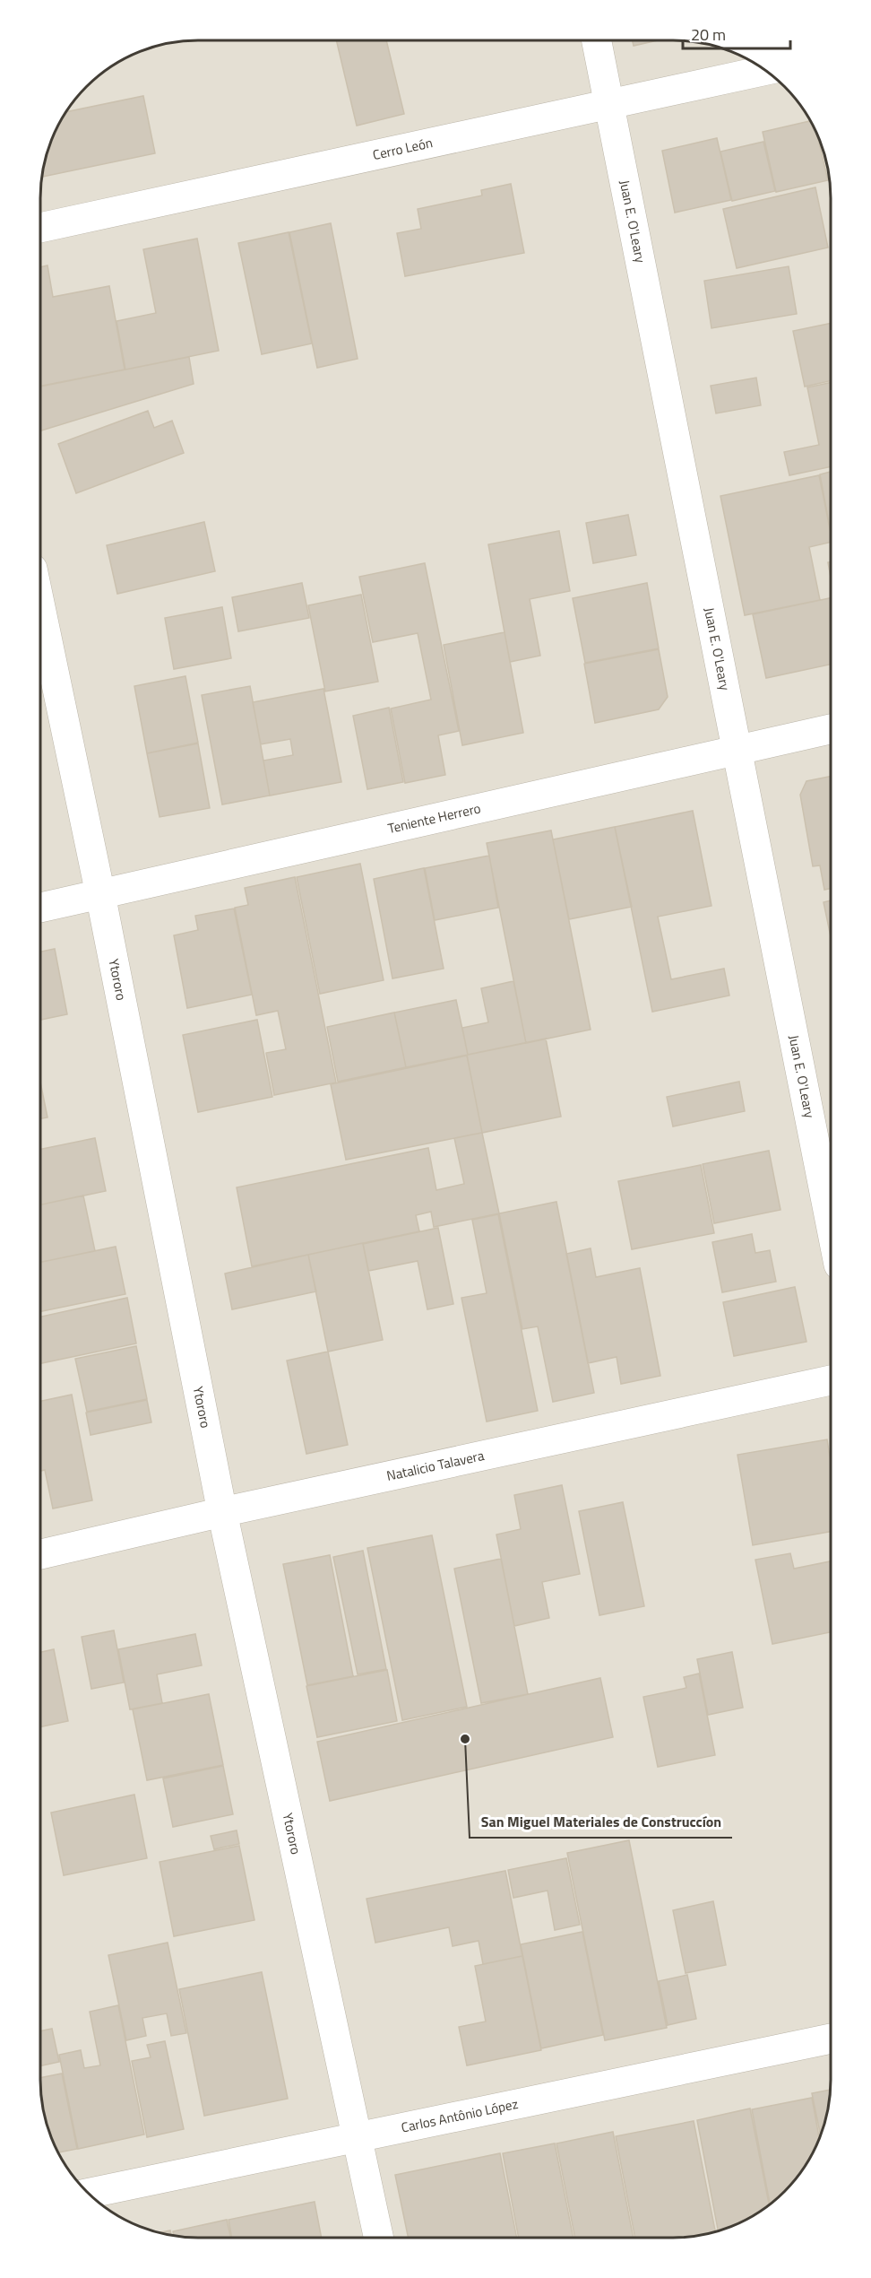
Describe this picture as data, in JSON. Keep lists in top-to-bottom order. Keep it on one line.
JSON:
{"streets":{"street":["Cerro León","Juan E. O'Leary","Teniente Herrero","Ytororo","Natalicio Talavera","Carlos Antônio López"]},"crossings":[["Cerro León","Juan E. O'Leary"],["Juan E. O'Leary","Teniente Herrero"],["Teniente Herrero","Ytororo"],["Ytororo","Natalicio Talavera"],["Ytororo","Carlos Antônio López"]],"places":["San Miguel Materiales de Construccíon"],"scale_bar":"20 m"}
